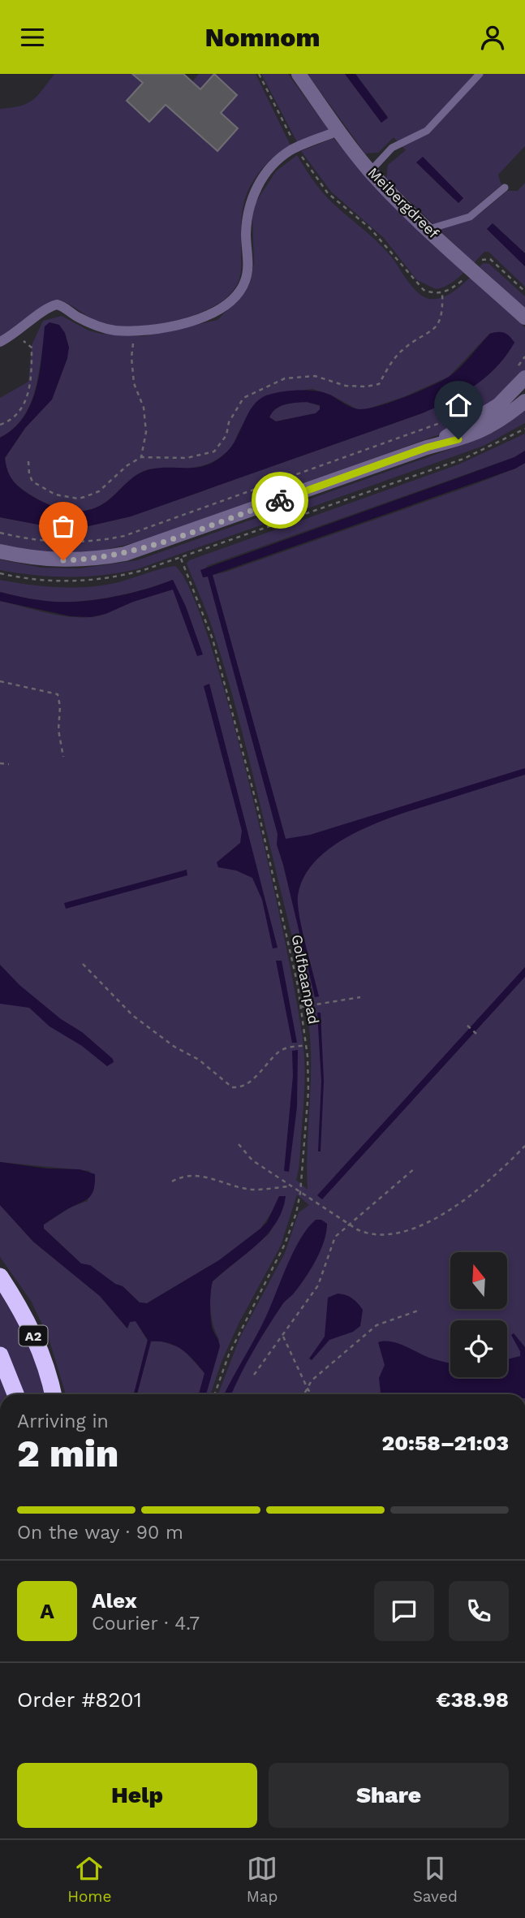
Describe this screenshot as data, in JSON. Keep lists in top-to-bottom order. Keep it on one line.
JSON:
{"streets":{"highway":["A2"],"street":["Meibergdreef"],"path":["Golfbaanpad"]},"north":"top","page":{"header":"Nomnom","heading":["2 min","Arriving in","20:58–21:03"],"panel":["Alex","Courier · 4.7","Order #8201","€38.98"],"bar":"On the way · 90 m","round":"A","buttons":["Help","Share"],"tabs":["Home","Map","Saved"]}}
